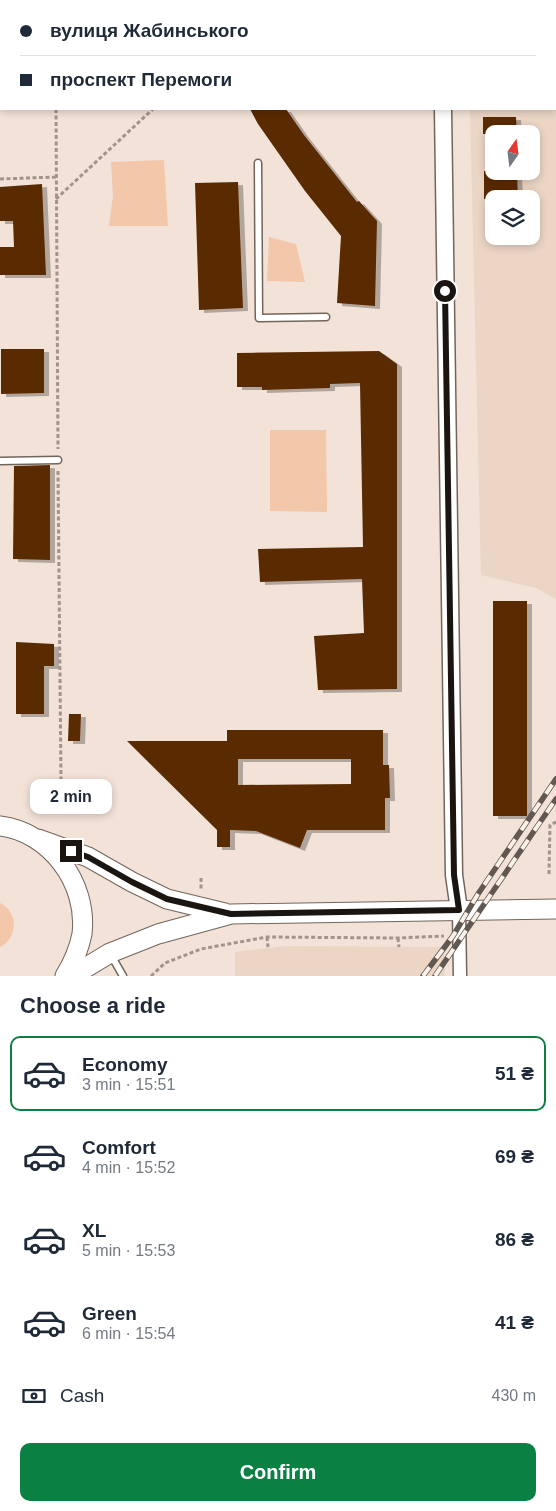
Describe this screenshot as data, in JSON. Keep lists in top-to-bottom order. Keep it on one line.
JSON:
{"north":"top","page":{"banner":["вулиця Жабинського","проспект Перемоги"],"bubble":"2 min","heading":"Choose a ride","list":[{"name":"Economy","note":"3 min · 15:51","value":"51 ₴"},{"name":"Comfort","note":"4 min · 15:52","value":"69 ₴"},{"name":"XL","note":"5 min · 15:53","value":"86 ₴"},{"name":"Green","note":"6 min · 15:54","value":"41 ₴"}],"pay":["Cash","430 m"],"buttons":"Confirm"}}
